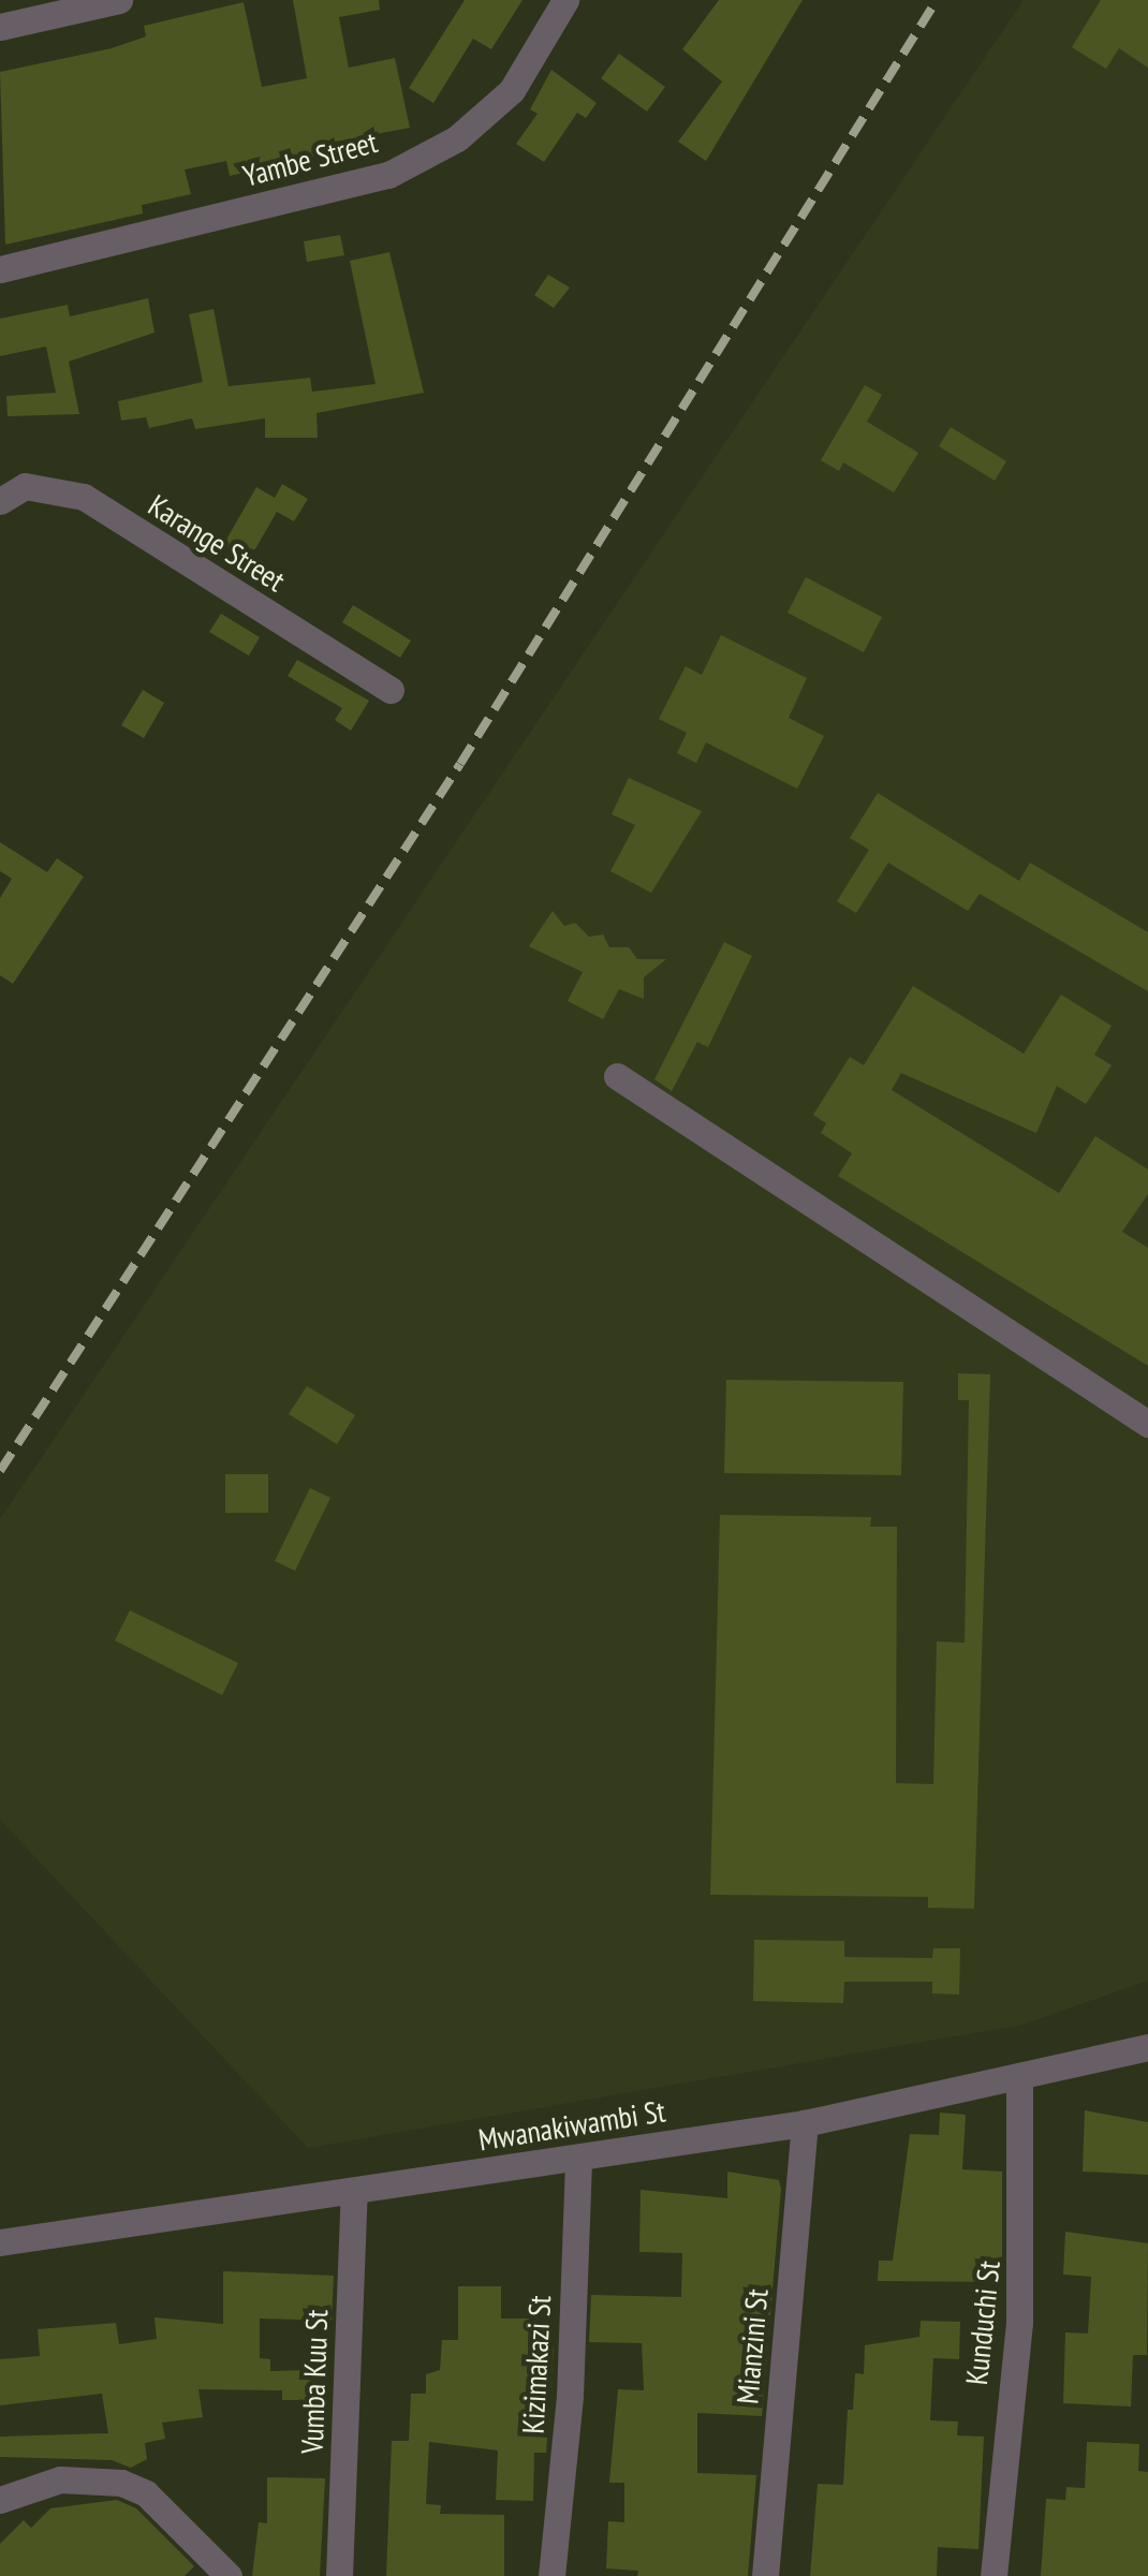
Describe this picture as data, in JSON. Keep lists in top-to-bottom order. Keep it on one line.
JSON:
{"streets":{"street":["Yambe Street","Karange Street","Mwanakiwambi St","Kunduchi St","Mianzini St","Kizimakazi St","Vumba Kuu St"]},"crossings":[["Mwanakiwambi St","Kunduchi St"],["Mwanakiwambi St","Mianzini St"],["Mwanakiwambi St","Kizimakazi St"],["Mwanakiwambi St","Vumba Kuu St"]]}
